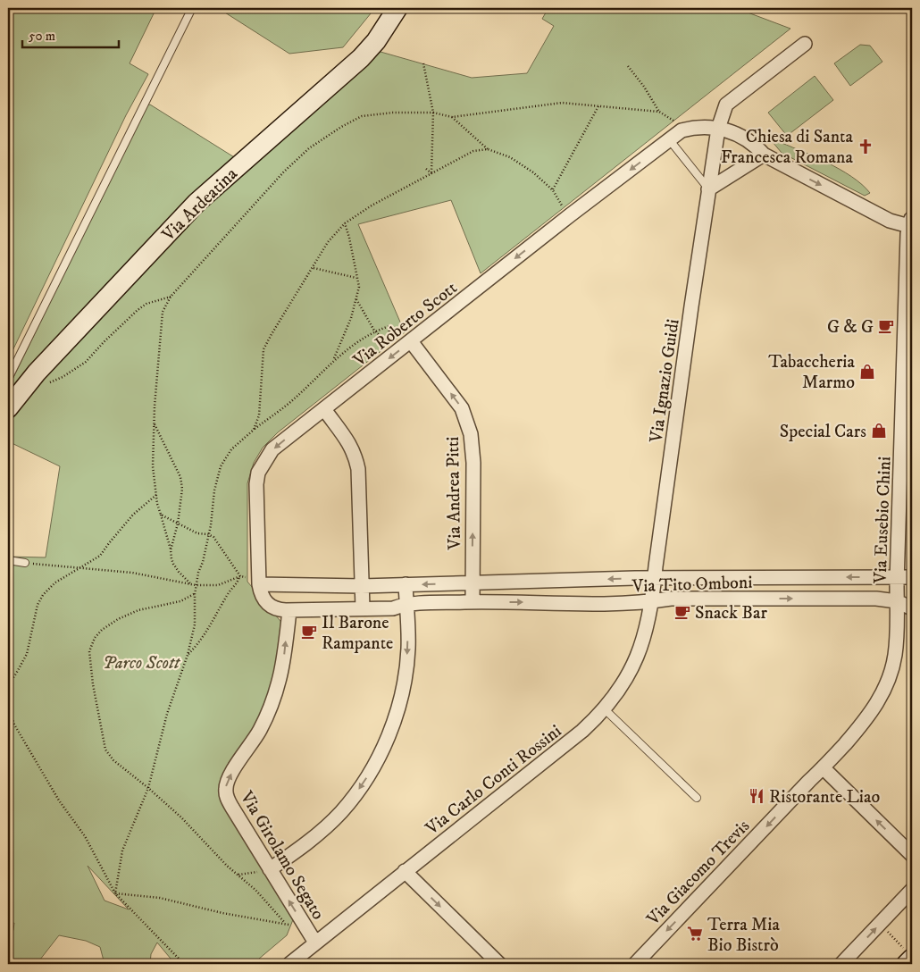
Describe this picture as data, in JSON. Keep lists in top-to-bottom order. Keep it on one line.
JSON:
{"streets":{"street":["Via Ardeatina","Via Roberto Scott","Via Ignazio Guidi","Via Andrea Pitti","Via Eusebio Chini","Via Tito Omboni","Via Carlo Conti Rossini","Via Girolamo Segato","Via Giacomo Trevis"]},"crossings":[["Via Roberto Scott","Via Andrea Pitti"],["Via Roberto Scott","Via Tito Omboni"],["Via Ignazio Guidi","Via Tito Omboni"],["Via Ignazio Guidi","Via Carlo Conti Rossini"],["Via Andrea Pitti","Via Tito Omboni"],["Via Eusebio Chini","Via Tito Omboni"],["Via Eusebio Chini","Via Giacomo Trevis"],["Via Tito Omboni","Via Carlo Conti Rossini"],["Via Tito Omboni","Via Girolamo Segato"],["Via Tito Omboni","Via Giacomo Trevis"],["Via Carlo Conti Rossini","Via Girolamo Segato"]],"one_way":["Via Roberto Scott","Via Girolamo Segato","Via Giacomo Trevis"],"parks":["Parco Scott"],"places":{"church":["Chiesa di Santa Francesca Romana"],"cafe":["G & G","Snack Bar","Il Barone Rampante"],"shop":["Tabaccheria Marmo","Special Cars"],"restaurant":["Ristorante Liao"],"supermarket":["Terra Mia Bio Bistrò"]},"scale_bar":"50 m"}
